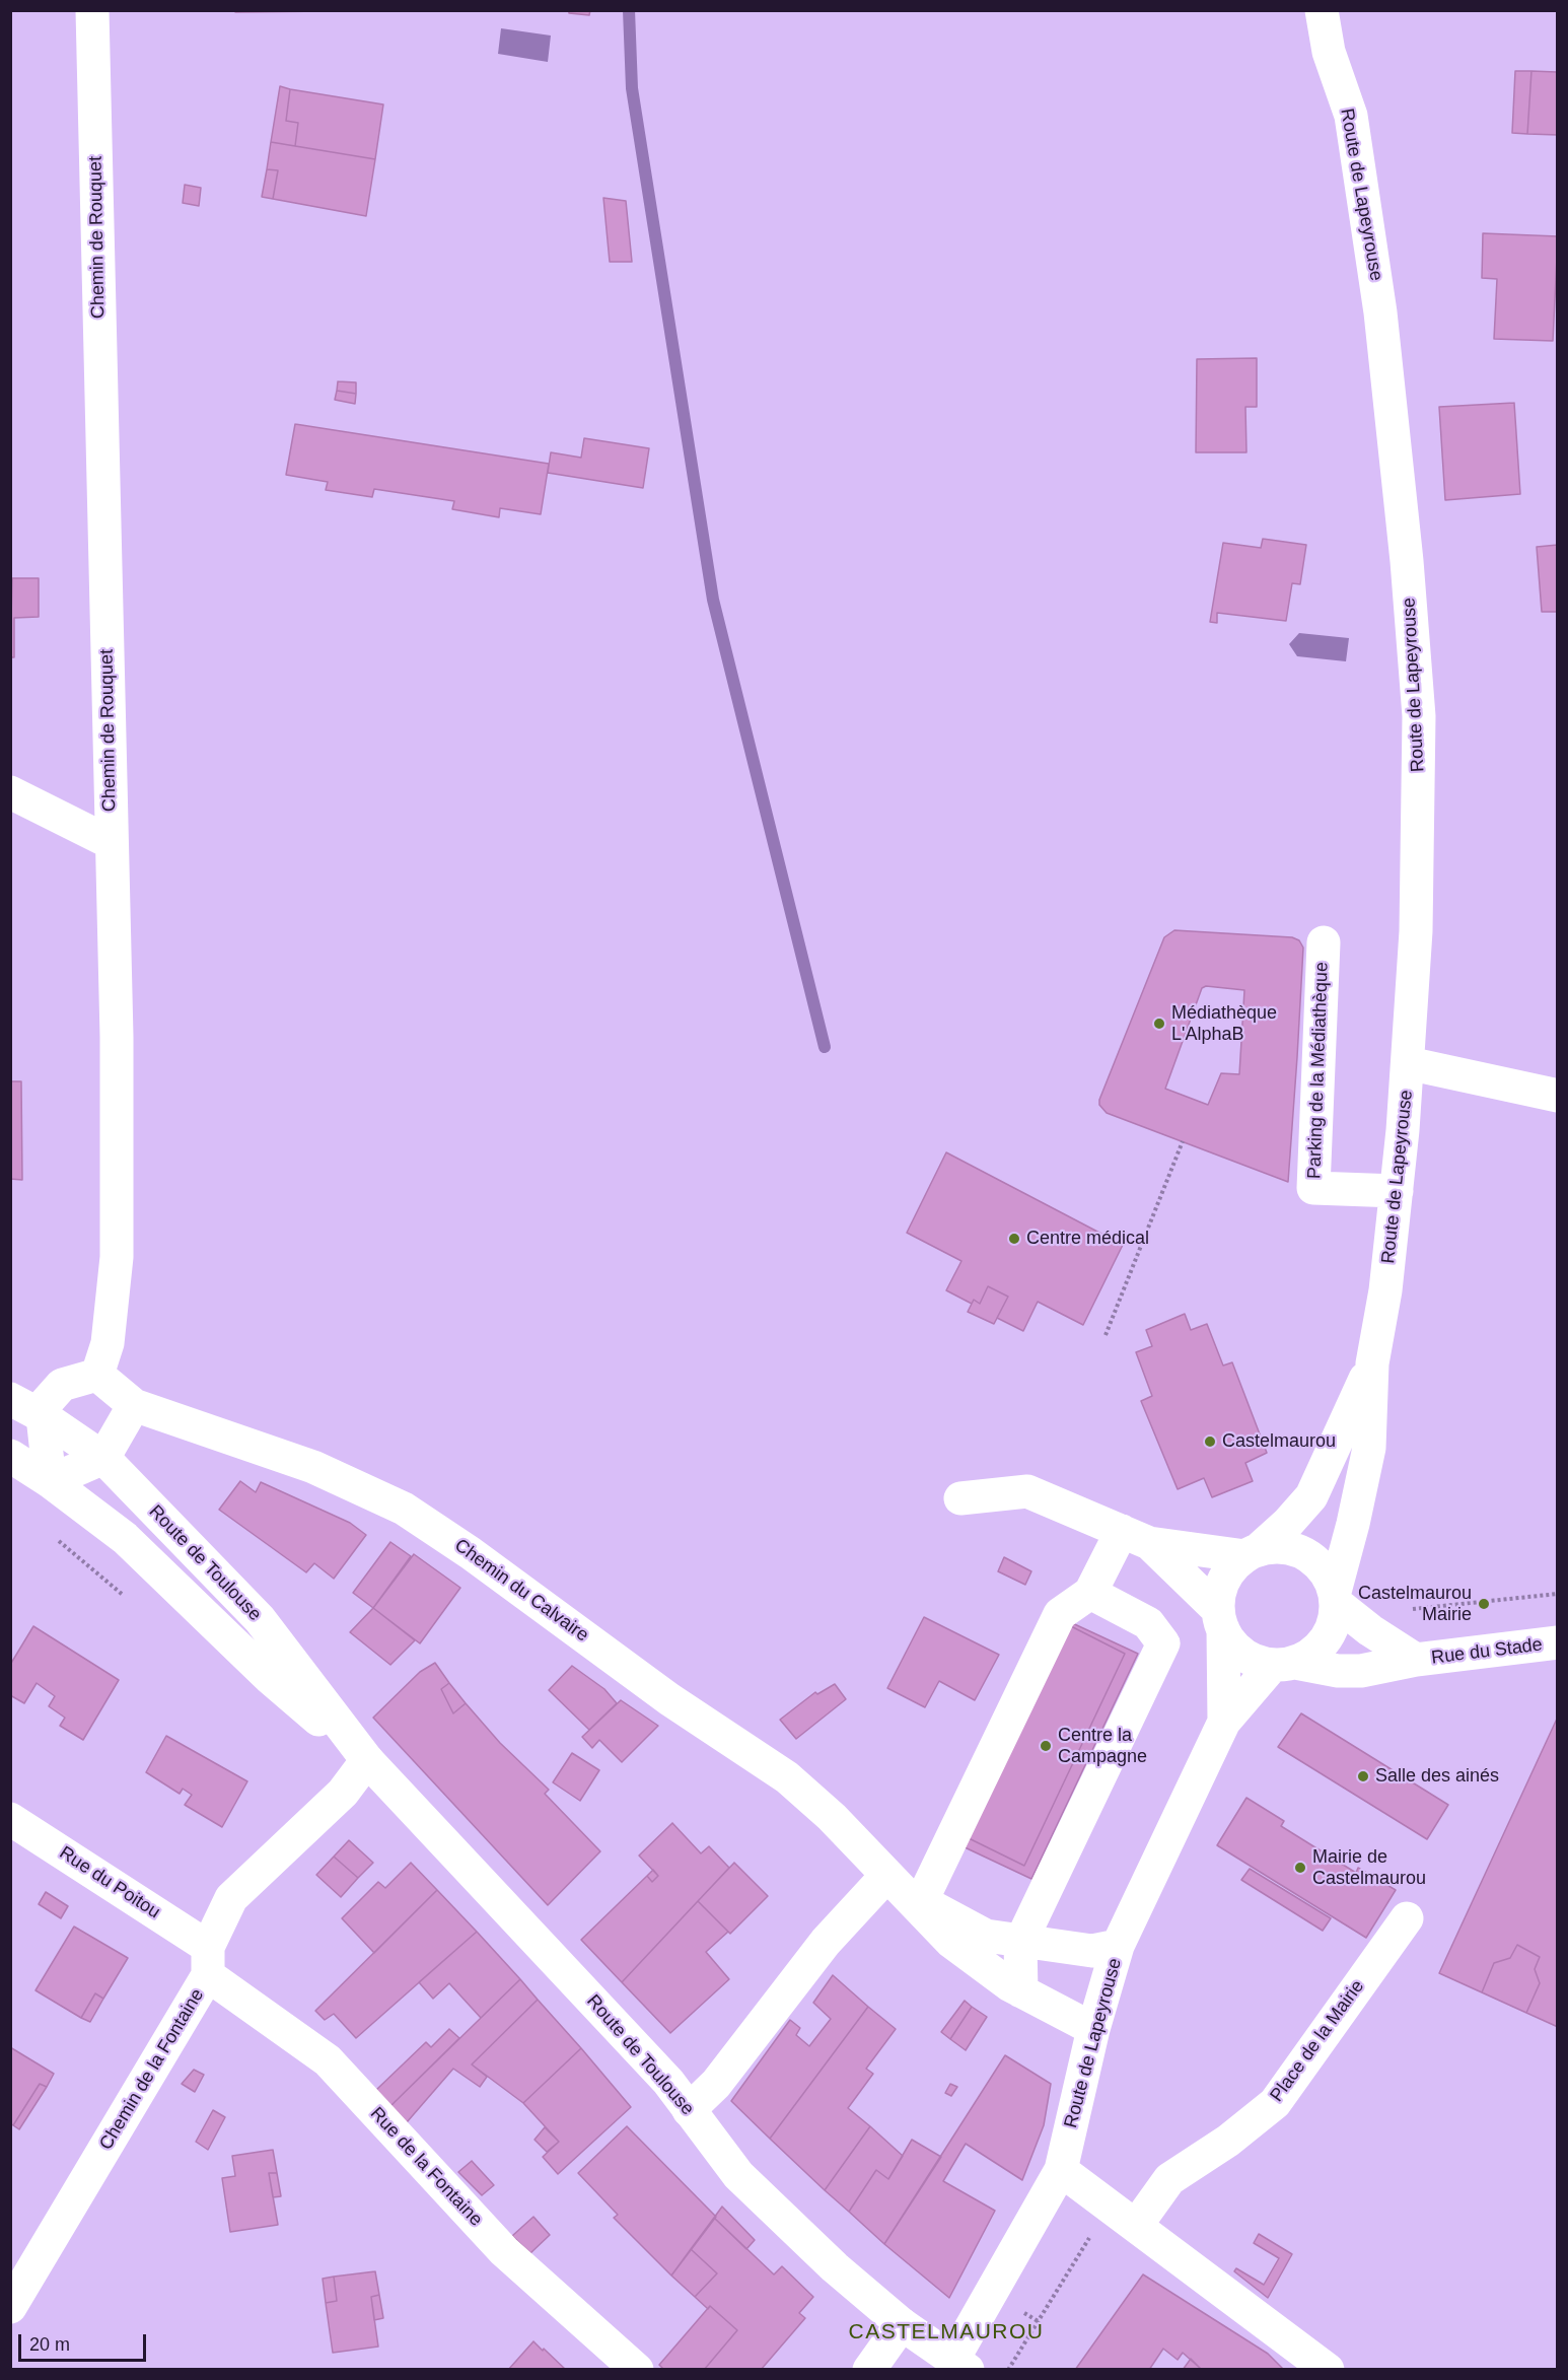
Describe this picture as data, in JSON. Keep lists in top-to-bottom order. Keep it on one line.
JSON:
{"streets":{"street":["Route de Lapeyrouse","Chemin de Rouquet","Parking de la Médiathèque","Route de Toulouse","Chemin du Calvaire","Rue du Stade","Rue du Poitou","Place de la Mairie","Chemin de la Fontaine","Rue de la Fontaine"]},"crossings":[["Route de Lapeyrouse","Parking de la Médiathèque"],["Route de Lapeyrouse","Route de Toulouse"],["Route de Lapeyrouse","Chemin du Calvaire"],["Route de Lapeyrouse","Rue du Stade"],["Chemin de Rouquet","Chemin du Calvaire"],["Route de Toulouse","Chemin de la Fontaine"],["Rue du Poitou","Chemin de la Fontaine"],["Rue du Poitou","Rue de la Fontaine"],["Chemin de la Fontaine","Rue de la Fontaine"]],"districts":["CASTELMAUROU"],"places":["Médiathèque L'AlphaB","Centre médical","Castelmaurou","Castelmaurou Mairie","Centre la Campagne","Salle des ainés","Mairie de Castelmaurou"],"scale_bar":"20 m"}
